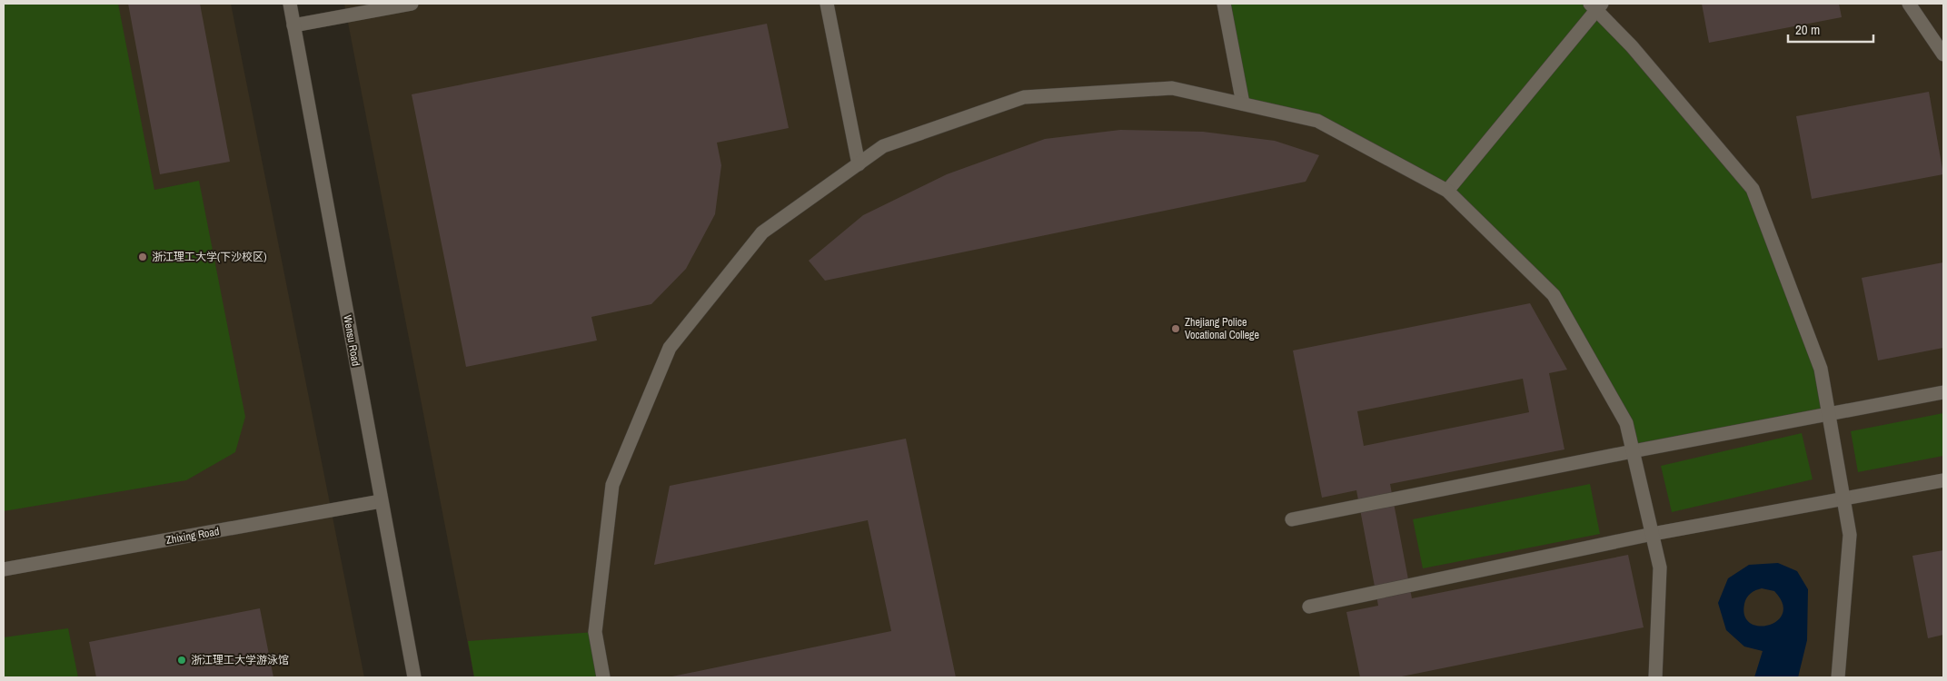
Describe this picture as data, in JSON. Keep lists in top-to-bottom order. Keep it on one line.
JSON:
{"streets":{"street":["Wensu Road","Zhixing Road"]},"crossings":[["Wensu Road","Zhixing Road"]],"places":["浙江理工大学(下沙校区)","Zhejiang Police Vocational College","浙江理工大学游泳馆"],"scale_bar":"20 m"}
